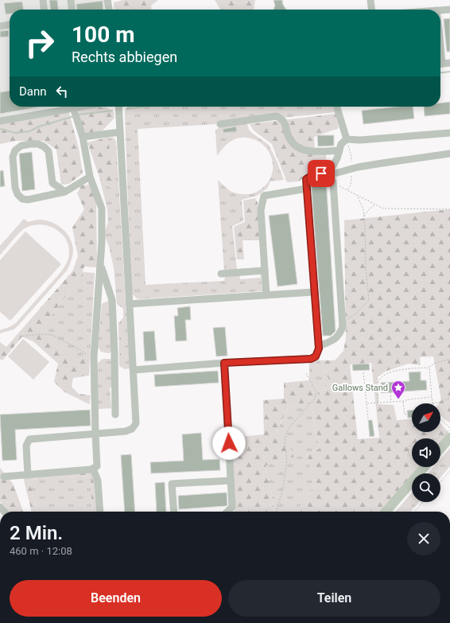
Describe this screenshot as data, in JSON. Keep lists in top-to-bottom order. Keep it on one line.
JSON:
{"places":{"place":["Gallows Stand"]},"north":"top right","page":{"turn":["100 m","Rechts abbiegen"],"then":"Dann","heading":["2 Min.","460 m · 12:08"],"buttons":["Beenden","Teilen"]}}
